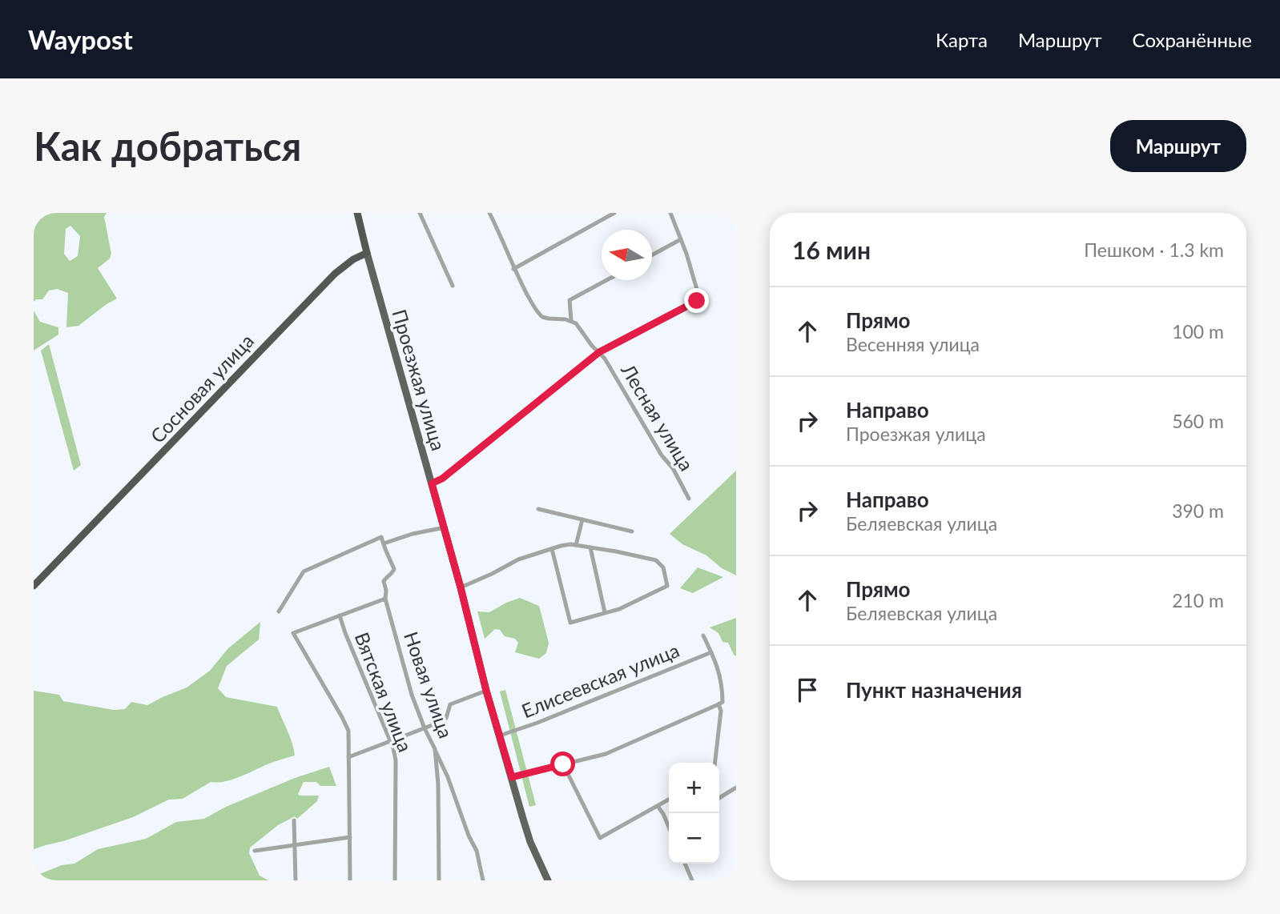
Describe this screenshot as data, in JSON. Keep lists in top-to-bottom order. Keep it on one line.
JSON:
{"streets":{"highway":["Сосновая улица"],"main road":["Проезжая улица"],"street":["Лесная улица","Елисеевская улица","Новая улица","Вятская улица"]},"crossings":[["Проезжая улица","Сосновая улица"],["Проезжая улица","Елисеевская улица"]],"north":"left","page":{"header":"Waypost","nav":["Карта","Маршрут","Сохранённые"],"buttons":"Маршрут","title":"Как добраться","heading":["16 мин","Пешком · 1.3 km"],"list":[["Прямо","Весенняя улица","100 m"],["Направо","Проезжая улица","560 m"],["Направо","Беляевская улица","390 m"],["Прямо","Беляевская улица","210 m"],"Пункт назначения"],"map_buttons":["+","−"]}}
